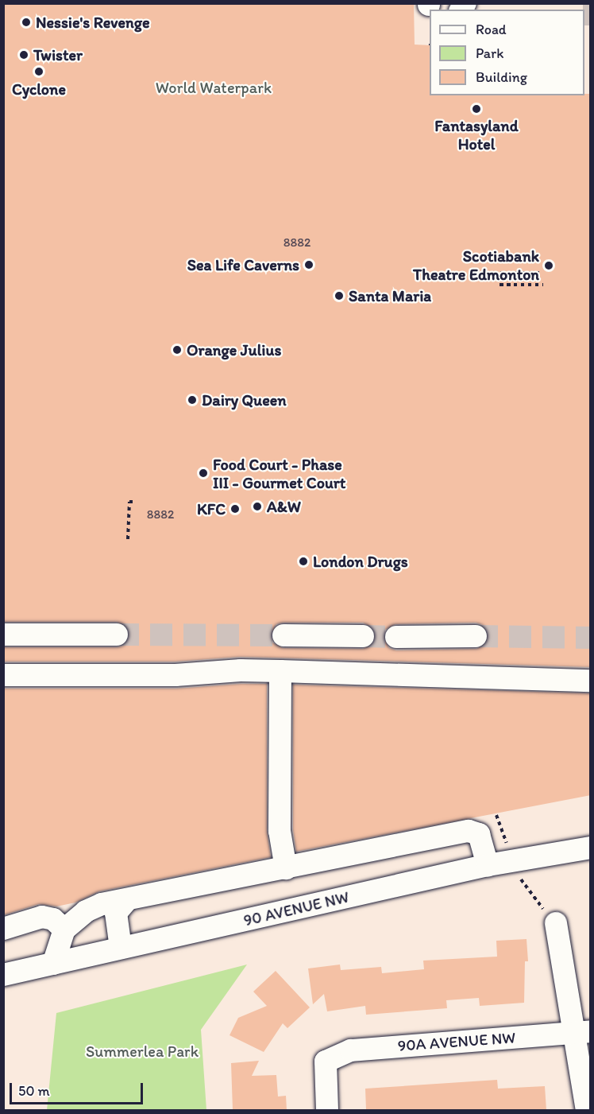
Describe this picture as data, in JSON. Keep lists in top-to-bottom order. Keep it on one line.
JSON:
{"streets":{"street":["90 AVENUE NW","90A AVENUE NW"]},"parks":["World Waterpark","Summerlea Park"],"places":["Nessie's Revenge","Twister","Cyclone","Fantasyland Hotel","Sea Life Caverns","Scotiabank Theatre Edmonton","Santa Maria","Orange Julius","Dairy Queen","Food Court - Phase III - Gourmet Court","A&W","KFC","London Drugs"],"house_numbers":["8882","8882"],"legend":["Road","Park","Building"],"scale_bar":"50 m"}
